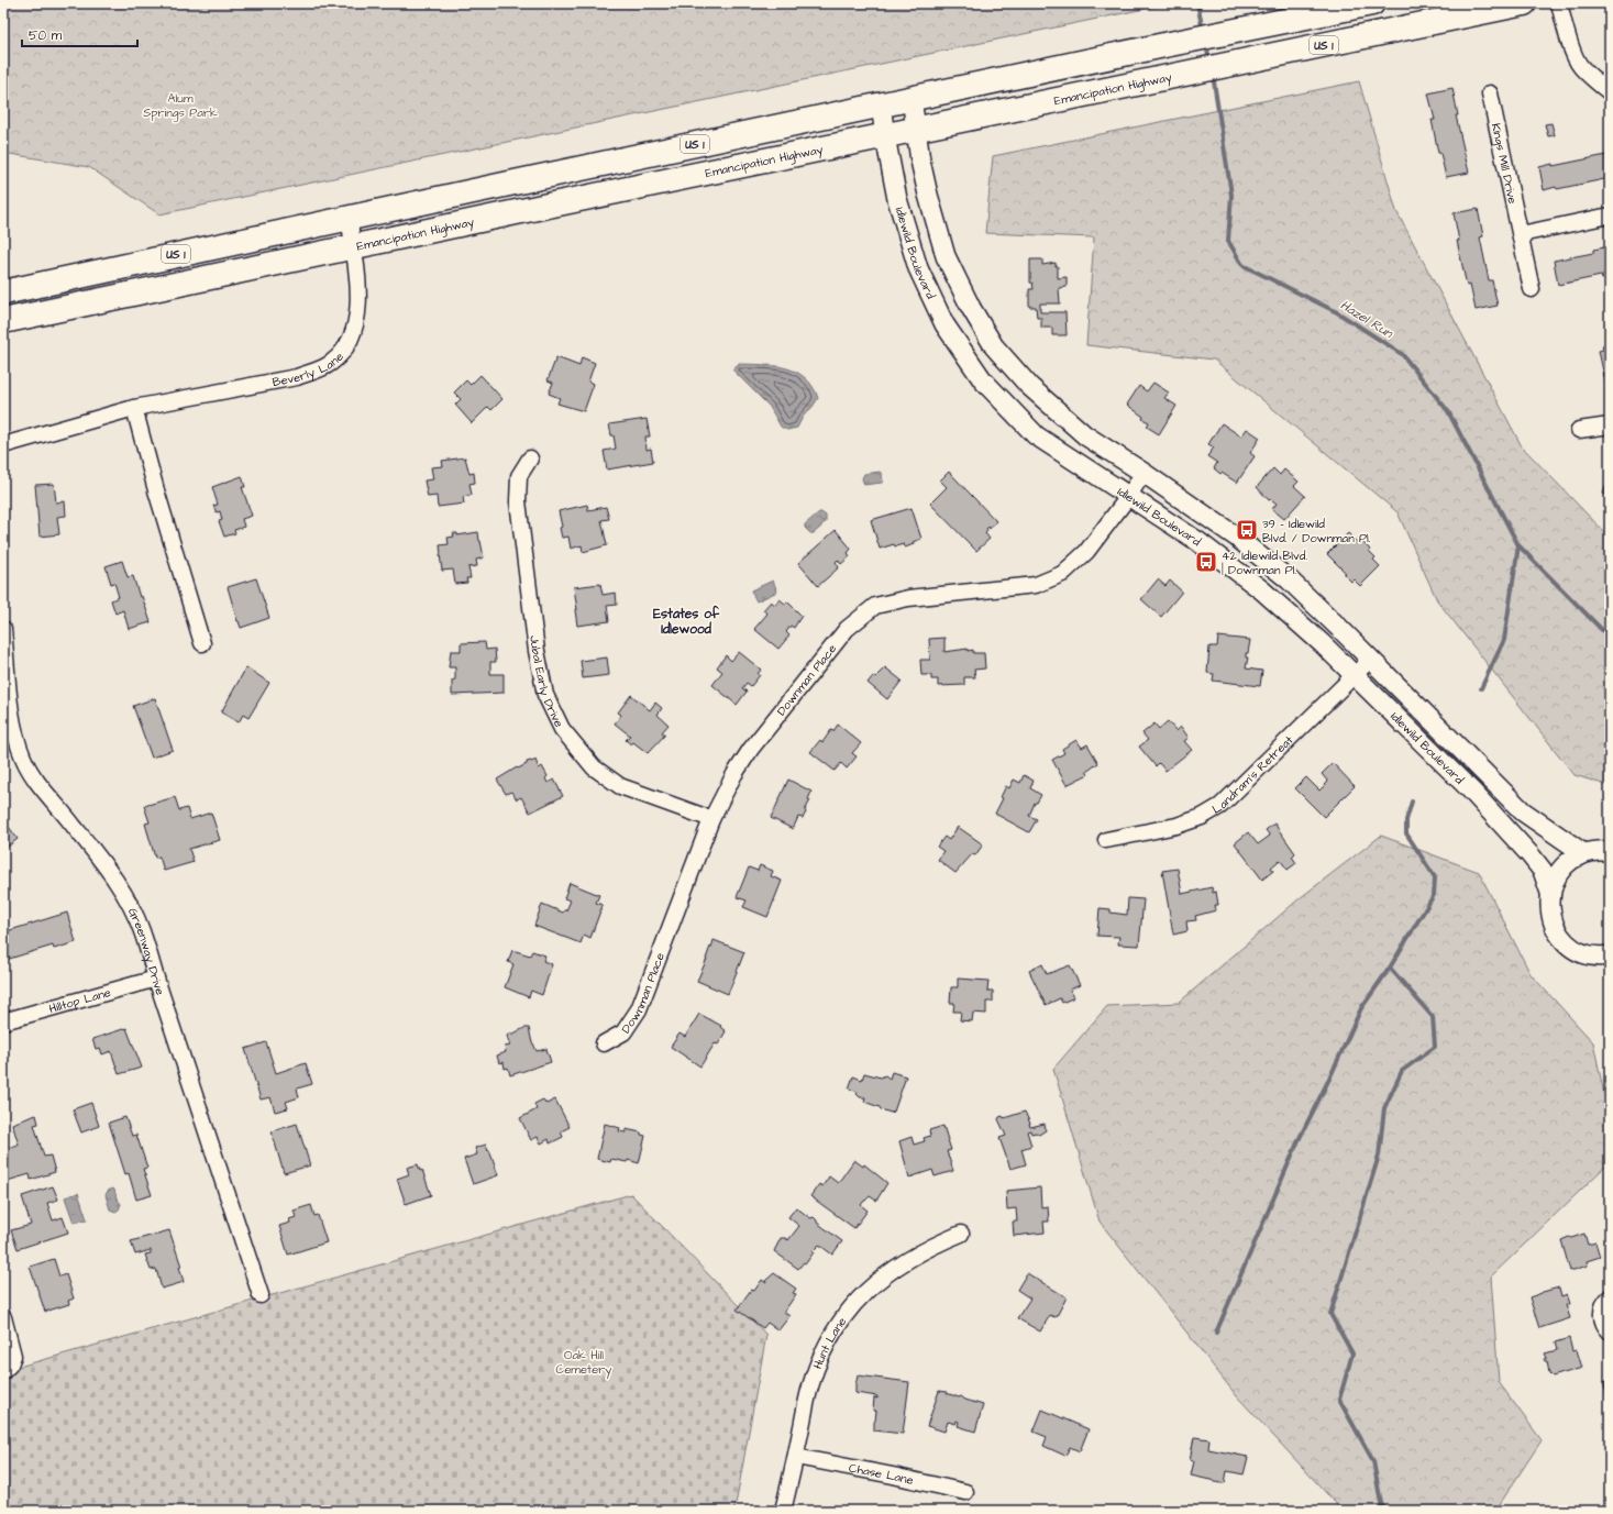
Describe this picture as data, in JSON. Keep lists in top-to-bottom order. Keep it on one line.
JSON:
{"streets":{"main road":["US 1","Emancipation Highway"],"street":["Kings Mill Drive","Idlewild Boulevard","Beverly Lane","Downman Place","Jubal Early Drive","Landram's Retreat","Greenway Drive","Hilltop Lane","Hunt Lane","Chase Lane"]},"crossings":[["US 1","Idlewild Boulevard"],["US 1","Beverly Lane"],["Emancipation Highway","Idlewild Boulevard"],["Emancipation Highway","Beverly Lane"],["Idlewild Boulevard","Downman Place"],["Idlewild Boulevard","Landram's Retreat"],["Downman Place","Jubal Early Drive"],["Greenway Drive","Hilltop Lane"],["Hunt Lane","Chase Lane"]],"districts":["Estates of Idlewood"],"water":["Hazel Run"],"parks":["Alum Springs Park","Oak Hill Cemetery"],"places":{"bus stop":["39 - Idlewild Blvd. / Downman Pl.","42 Idlewild Blvd. | Downman Pl."]},"scale_bar":"50 m"}
